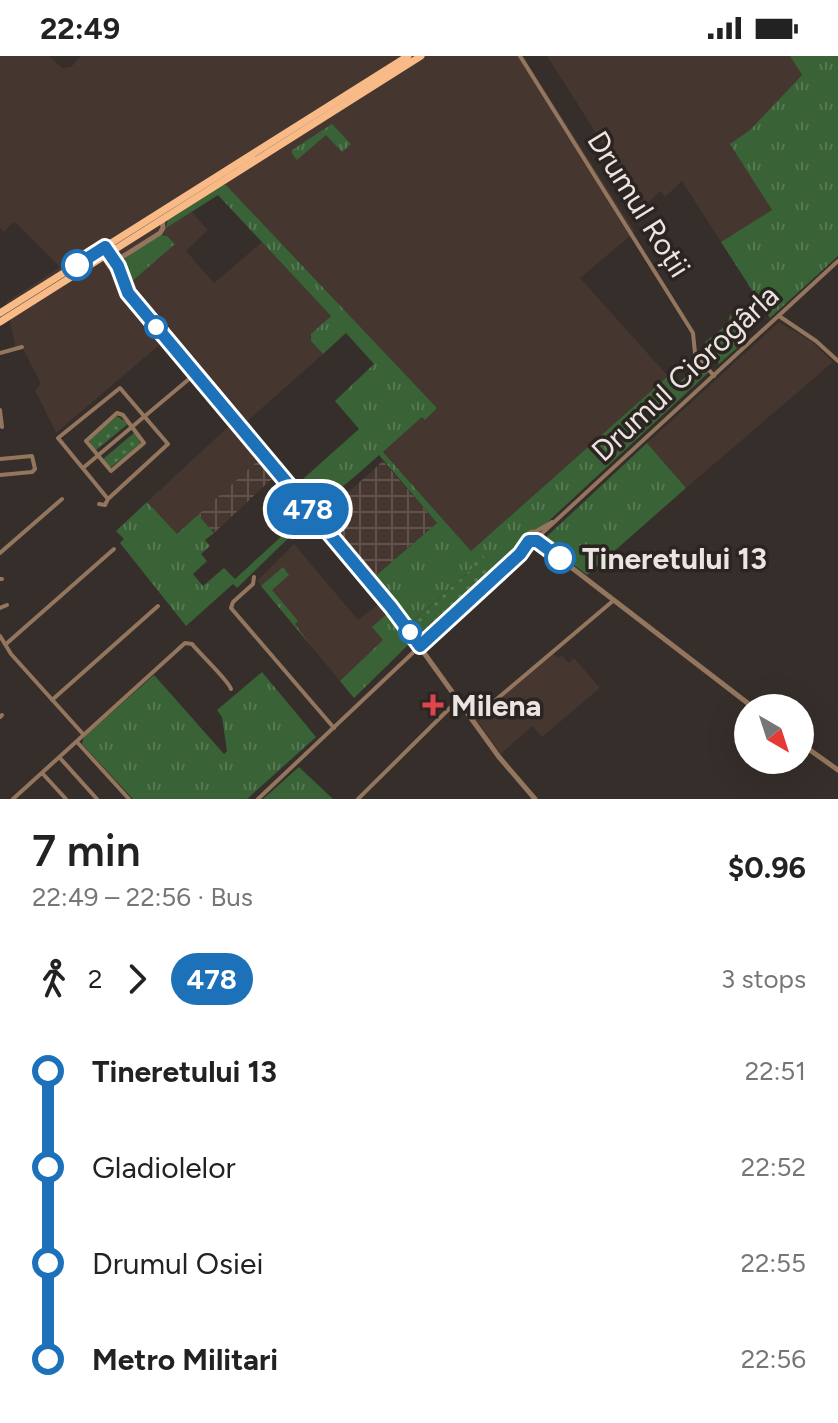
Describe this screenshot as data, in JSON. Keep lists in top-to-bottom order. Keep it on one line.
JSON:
{"streets":{"street":["Drumul Roții","Drumul Ciorogârla"]},"crossings":[["Drumul Roții","Drumul Ciorogârla"]],"places":{"other":["Tineretului 13"],"health":["Milena"]},"lines":["bus line 478"],"north":"bottom right","page":{"status":"22:49","on_map":"478","heading":["7 min","22:49 – 22:56 · Bus","$0.96"],"legs":["2","478","3 stops"],"list":[{"name":"Tineretului 13","value":"22:51"},{"name":"Gladiolelor","value":"22:52"},{"name":"Drumul Osiei","value":"22:55"},{"name":"Metro Militari","value":"22:56"}]}}
